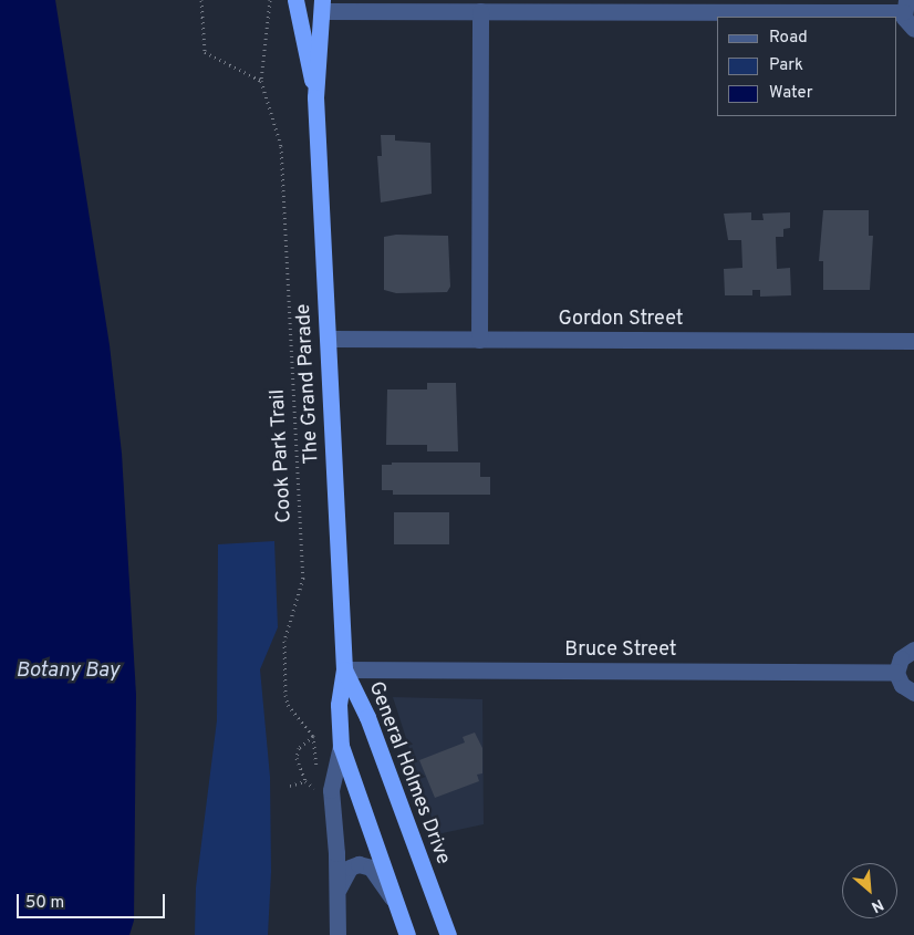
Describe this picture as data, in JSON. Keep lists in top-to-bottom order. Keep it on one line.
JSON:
{"streets":{"highway":["The Grand Parade","General Holmes Drive"],"street":["Gordon Street","Bruce Street"],"path":["Cook Park Trail"]},"crossings":[["Gordon Street","The Grand Parade"],["The Grand Parade","Bruce Street"],["The Grand Parade","General Holmes Drive"],["Bruce Street","General Holmes Drive"]],"water":["Botany Bay"],"legend":["Road","Park","Water"],"scale_bar":"50 m","north":"bottom right"}
